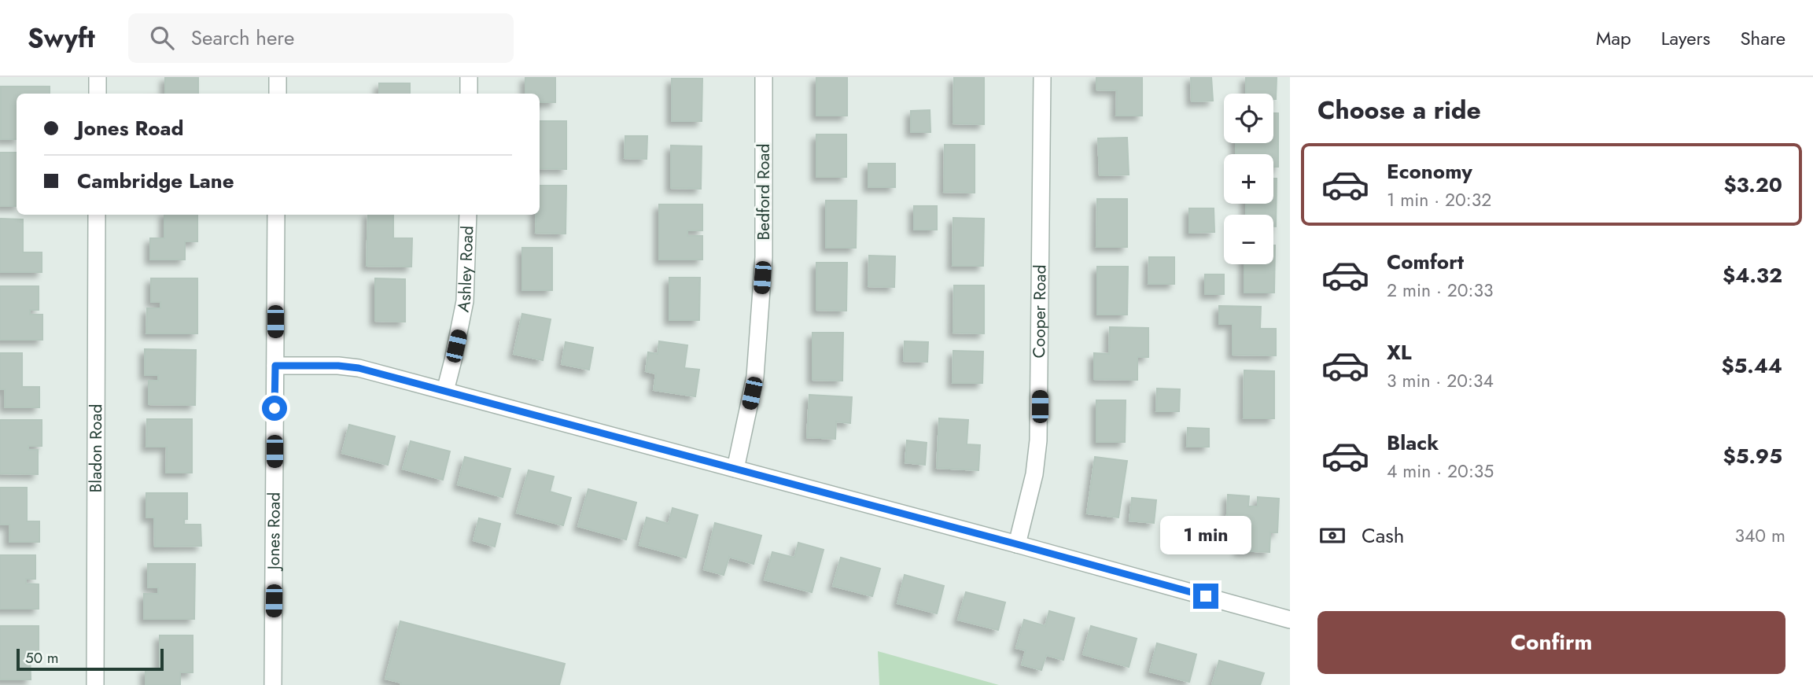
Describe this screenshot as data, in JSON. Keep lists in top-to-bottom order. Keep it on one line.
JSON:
{"streets":{"street":["Bedford Road","Ashley Road","Cooper Road","Bladon Road","Jones Road"]},"scale_bar":"50 m","page":{"header":"Swyft","search":"Search here","nav":["Map","Layers","Share"],"heading":"Choose a ride","map_buttons":["+","−"],"banner":["Jones Road","Cambridge Lane"],"list":[{"name":"Economy","note":"1 min · 20:32","value":"$3.20"},{"name":"Comfort","note":"2 min · 20:33","value":"$4.32"},{"name":"XL","note":"3 min · 20:34","value":"$5.44"},{"name":"Black","note":"4 min · 20:35","value":"$5.95"}],"pay":["Cash","340 m"],"bubble":"1 min","buttons":"Confirm","scale":"50 m"}}
